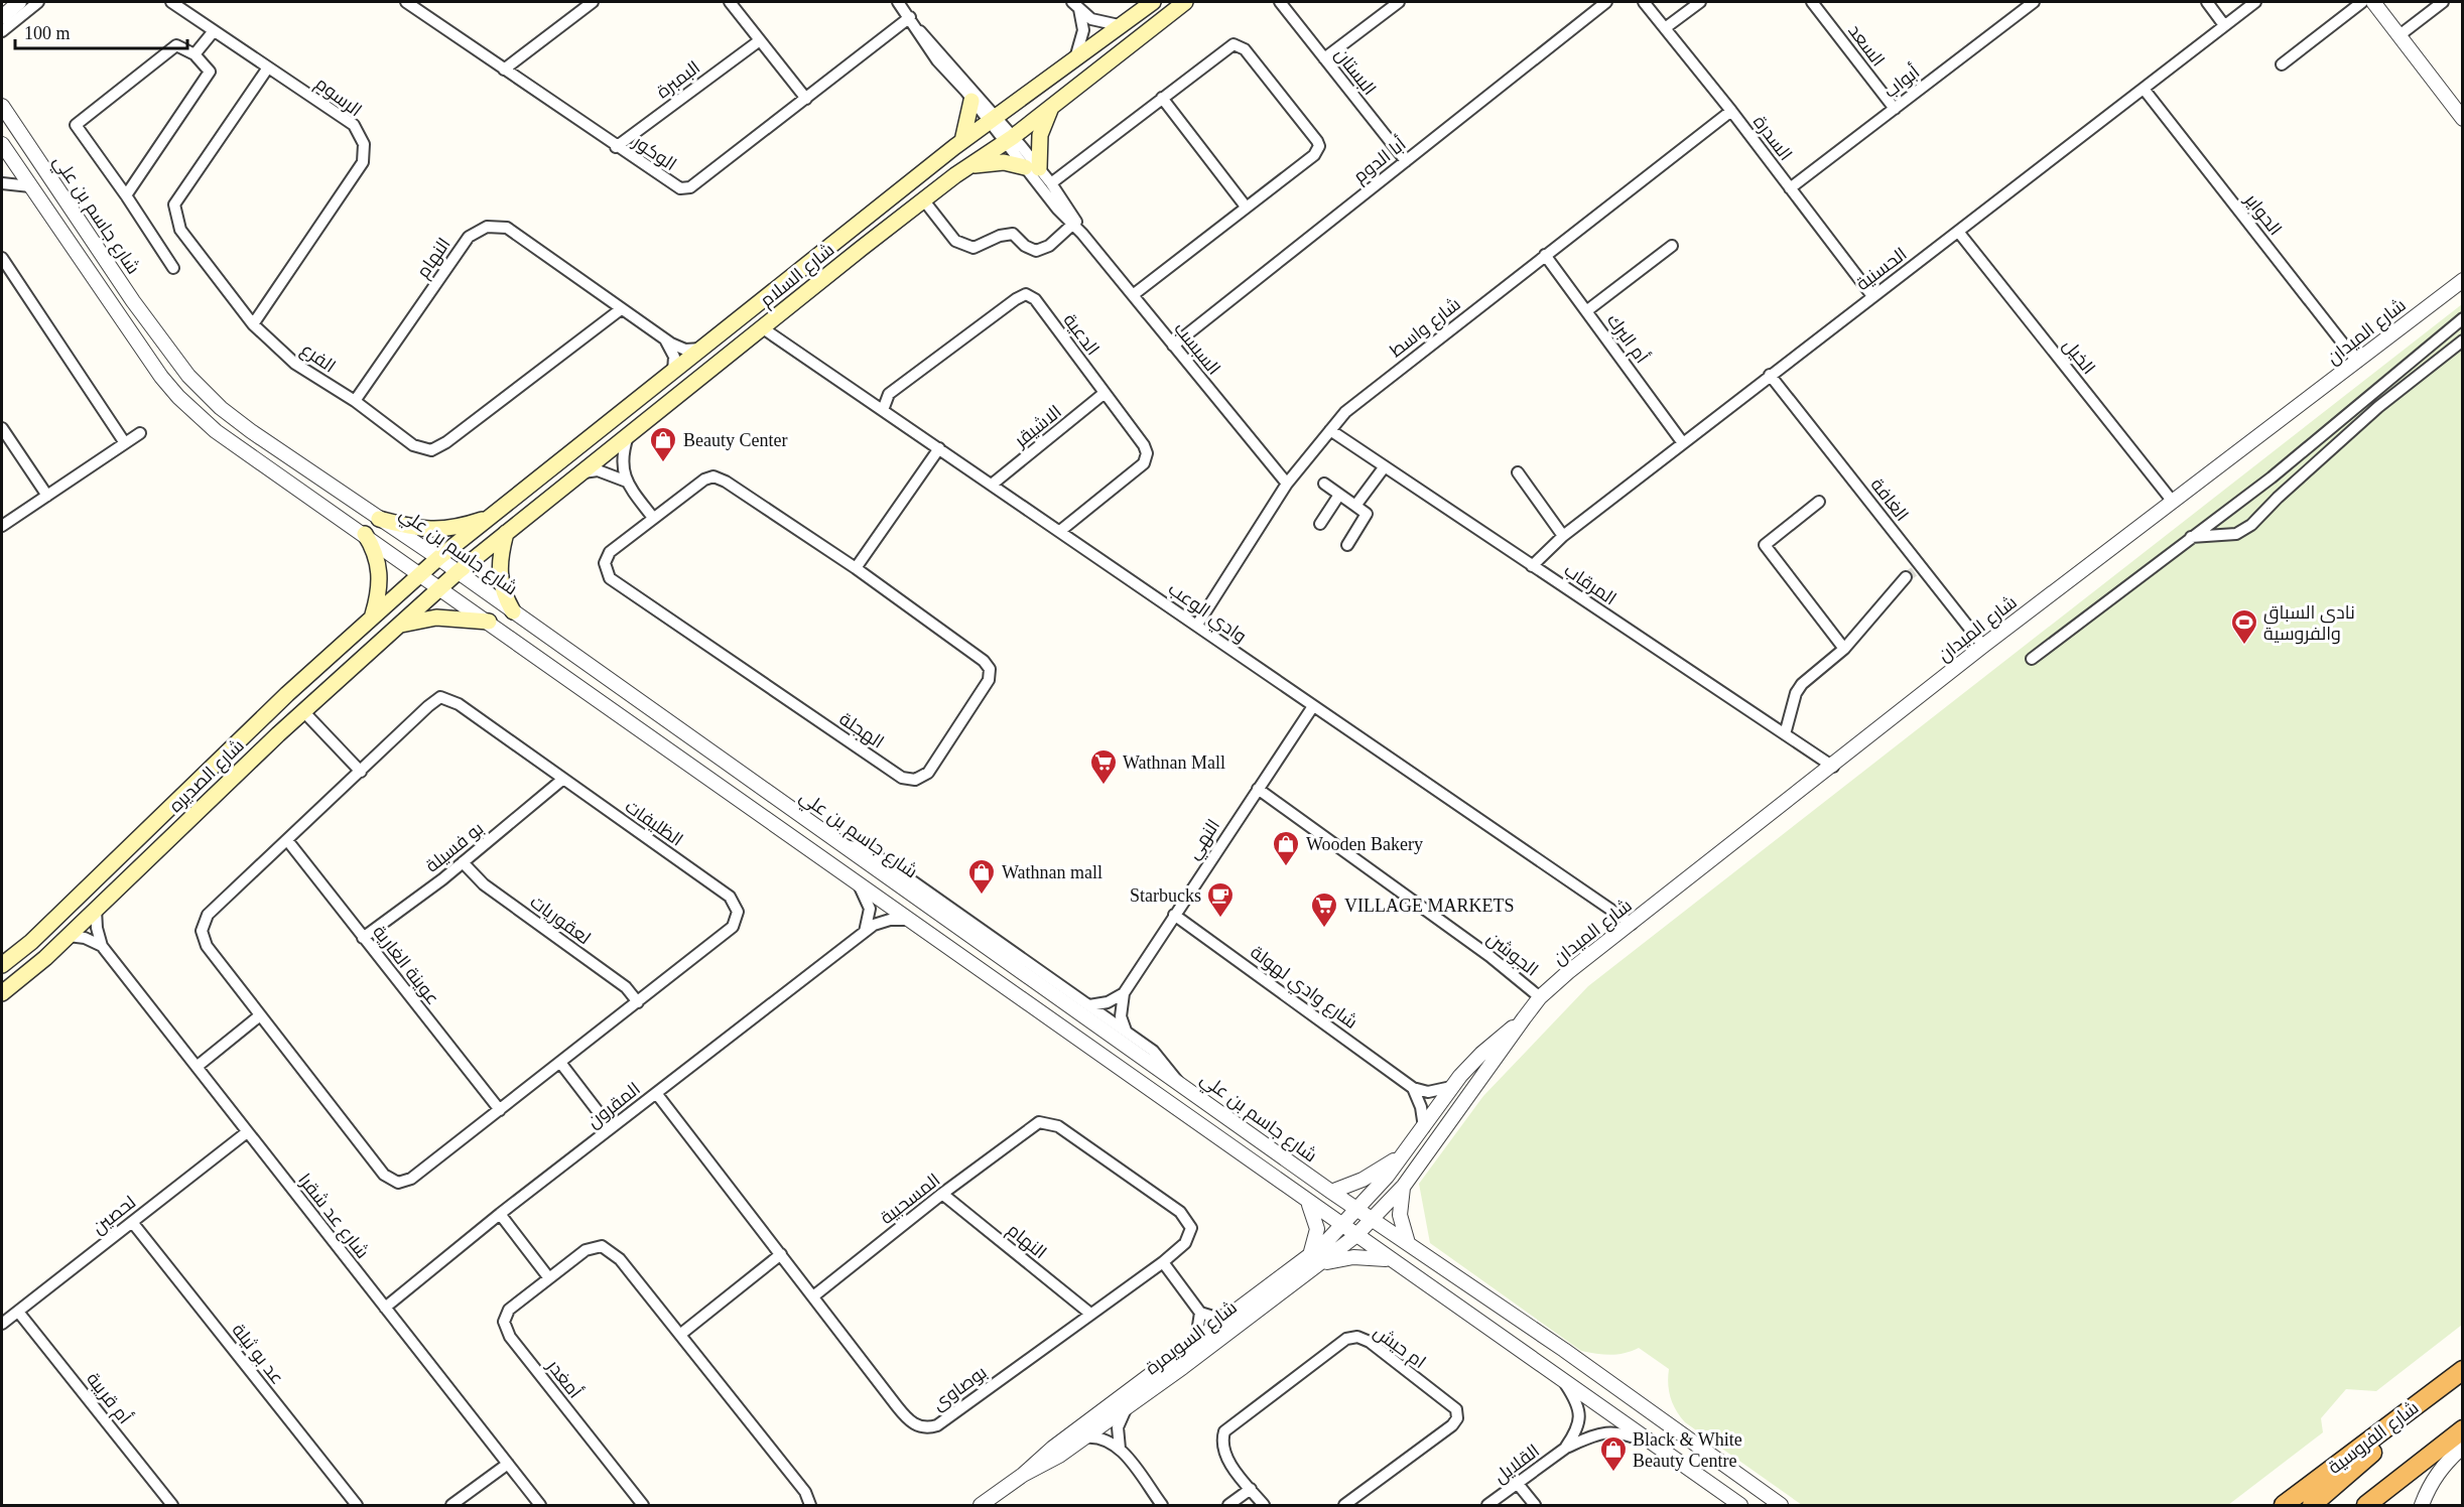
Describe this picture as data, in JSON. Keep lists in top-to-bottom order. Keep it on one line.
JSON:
{"streets":{"highway":["شارع الفروسية"],"main road":["شارع السلام","شارع الصديره"],"street":["السعد","البستان","البمبرة","أبواب","الرسوم","السدرة","الوكور","أبا الدوم","شارع جاسم بن علي","الحواير","النهام","الحسنية","شارع واسط","شارع الميدان","الدعية","أم البرك","السبسب","الخيل","الفرع","الاشيقر","الغافة","المرقاب","وادي الوعب","الهجلة","الظليفات","النهي","بو فسيلة","لعقوريات","الجوشن","عوينة الغارية","شارع وادي لهولة","المقرون","المسحبية","لحصين","شارع عد شقرا","شارع السويمرة","ام حيش","عد بو ثيلة","أمغدر","بوصاوى","أم قريبة","القلايل"]},"crossings":[["السعد","أبواب"],["البستان","أبا الدوم"],["البمبرة","الوكور"],["أبواب","السدرة"],["الرسوم","الفرع"],["السدرة","الحسنية"],["السدرة","شارع واسط"],["الوكور","السبسب"],["أبا الدوم","السبسب"],["شارع جاسم بن علي","شارع السلام"],["شارع جاسم بن علي","شارع الميدان"],["شارع جاسم بن علي","شارع السويمرة"],["الحواير","الحسنية"],["الحواير","شارع الميدان"],["النهام","شارع السلام"],["النهام","الفرع"],["النهام","المسحبية"],["النهام","بوصاوى"],["الحسنية","أم البرك"],["الحسنية","الخيل"],["الحسنية","الغافة"],["الحسنية","المرقاب"],["شارع السلام","السبسب"],["شارع السلام","وادي الوعب"],["شارع السلام","شارع الصديره"],["شارع واسط","أم البرك"],["شارع واسط","السبسب"],["شارع واسط","المرقاب"],["شارع واسط","وادي الوعب"],["شارع الميدان","الخيل"],["شارع الميدان","الغافة"],["شارع الميدان","المرقاب"],["شارع الميدان","وادي الوعب"],["شارع الميدان","الجوشن"],["شارع الميدان","شارع السويمرة"],["الدعية","الاشيقر"],["الدعية","وادي الوعب"],["الاشيقر","وادي الوعب"],["وادي الوعب","النهي"],["شارع الصديره","شارع عد شقرا"],["الظليفات","بو فسيلة"],["الظليفات","لعقوريات"],["الظليفات","عوينة الغارية"],["النهي","الجوشن"],["النهي","شارع وادي لهولة"],["بو فسيلة","لعقوريات"],["بو فسيلة","عوينة الغارية"],["المقرون","شارع عد شقرا"],["المقرون","بوصاوى"],["المسحبية","بوصاوى"],["لحصين","شارع عد شقرا"],["لحصين","عد بو ثيلة"],["لحصين","أم قريبة"]],"places":{"shop":["Beauty Center","Wooden Bakery","Wathnan mall","Black & White Beauty Centre"],"sports":["نادي السباق والفروسية"],"supermarket":["Wathnan Mall","VILLAGE MARKETS"],"cafe":["Starbucks"]},"scale_bar":"100 m"}
